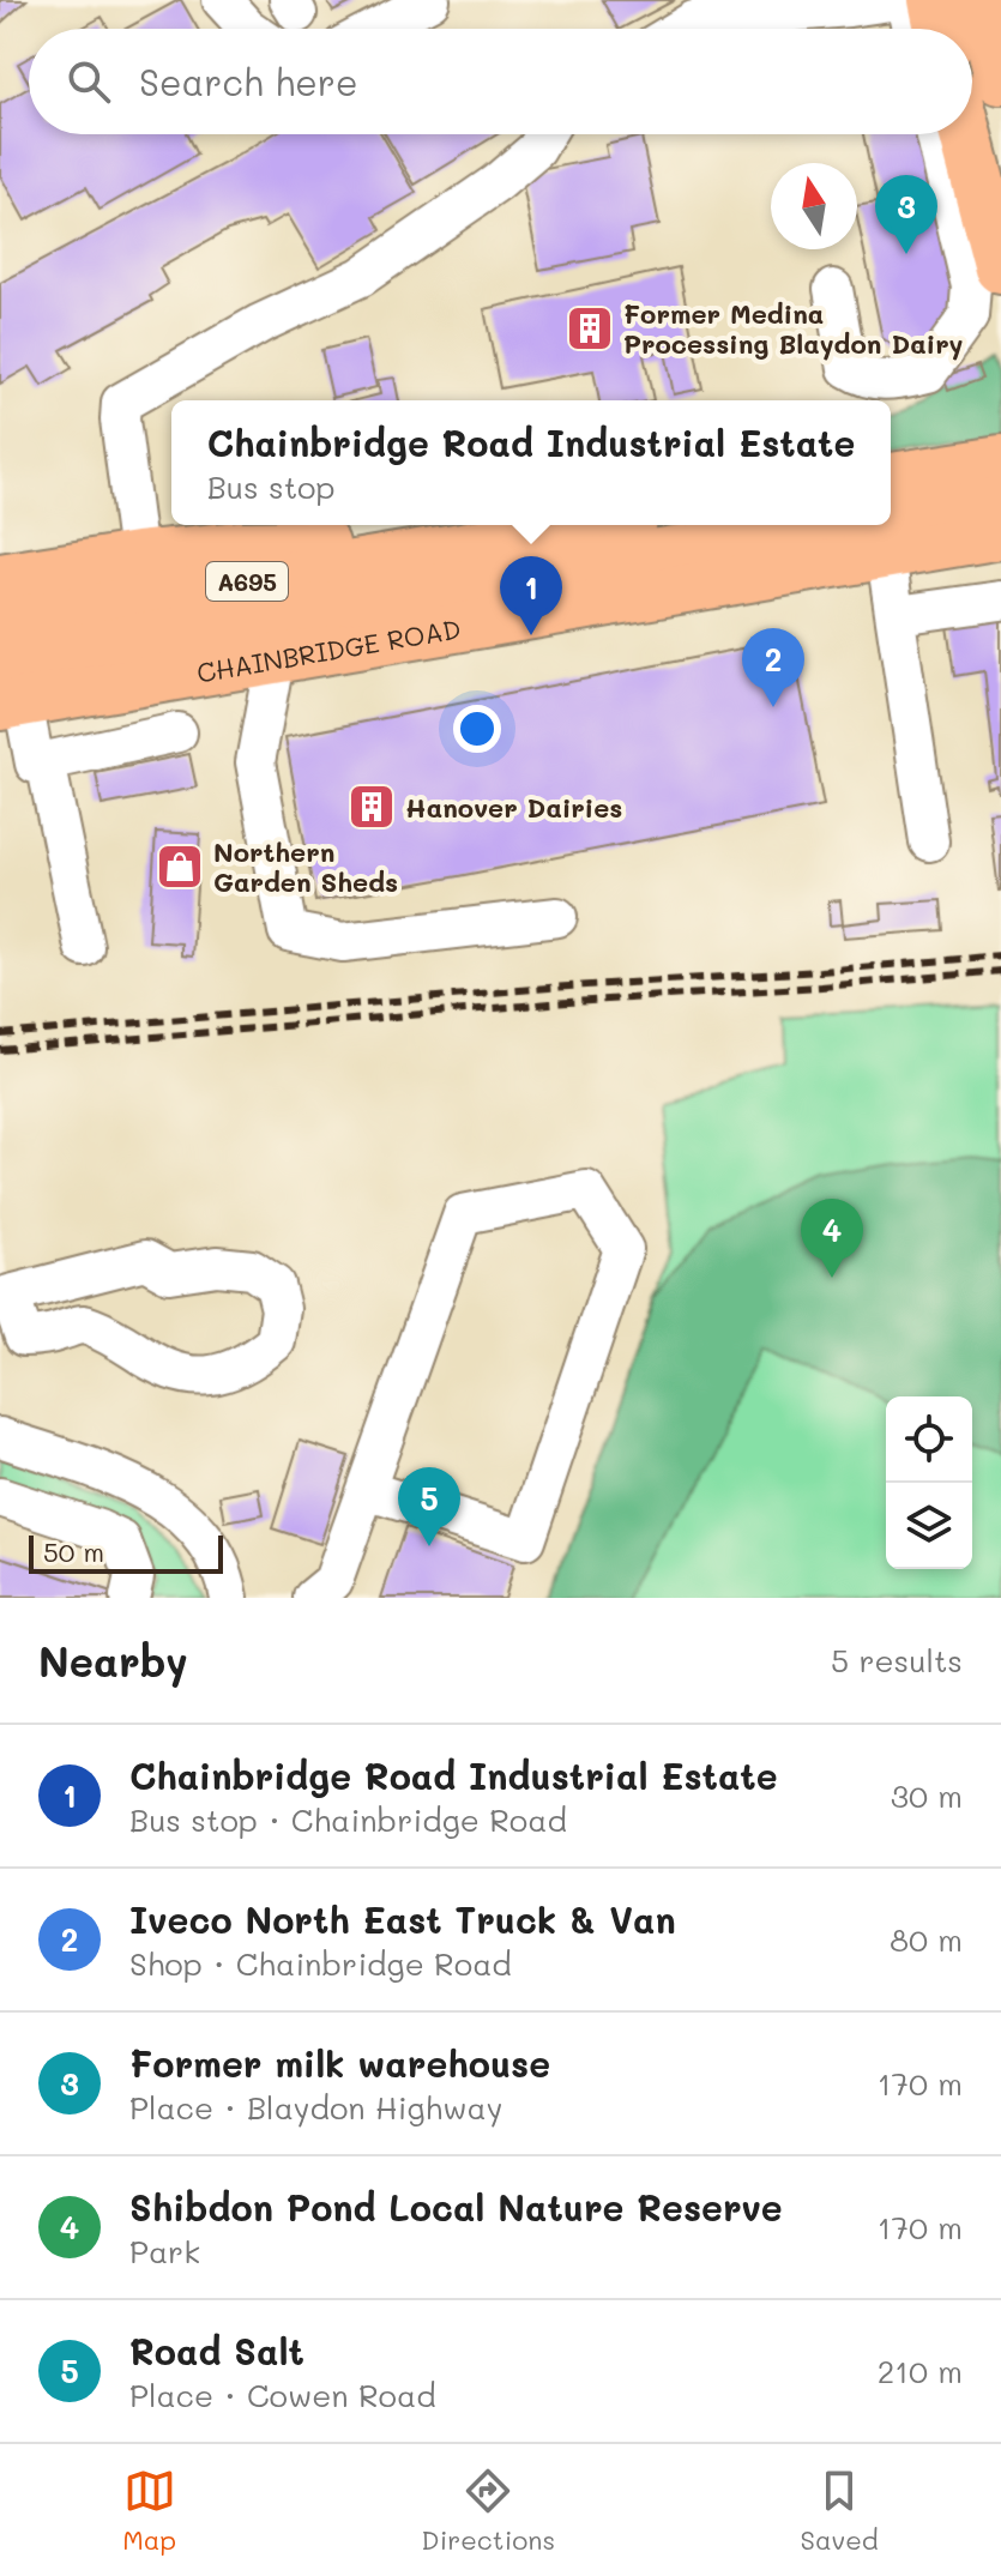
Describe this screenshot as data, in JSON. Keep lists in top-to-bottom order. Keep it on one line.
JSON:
{"streets":{"main road":["A695","CHAINBRIDGE ROAD"]},"places":{"building":["Former Medina Processing Blaydon Dairy","Hanover Dairies"],"shop":["Northern Garden Sheds"]},"scale_bar":"50 m","north":"top","page":{"search":"Search here","pins":["3","1","2","4","5"],"popup":["Chainbridge Road Industrial Estate","Bus stop"],"scale":"50 m","heading":["Nearby","5 results"],"list":[{"mark":"1","name":"Chainbridge Road Industrial Estate","note":"Bus stop · Chainbridge Road","value":"30 m"},{"mark":"2","name":"Iveco North East Truck & Van","note":"Shop · Chainbridge Road","value":"80 m"},{"mark":"3","name":"Former milk warehouse","note":"Place · Blaydon Highway","value":"170 m"},{"mark":"4","name":"Shibdon Pond Local Nature Reserve","note":"Park","value":"170 m"},{"mark":"5","name":"Road Salt","note":"Place · Cowen Road","value":"210 m"}],"nav":["Map","Directions","Saved"]}}
